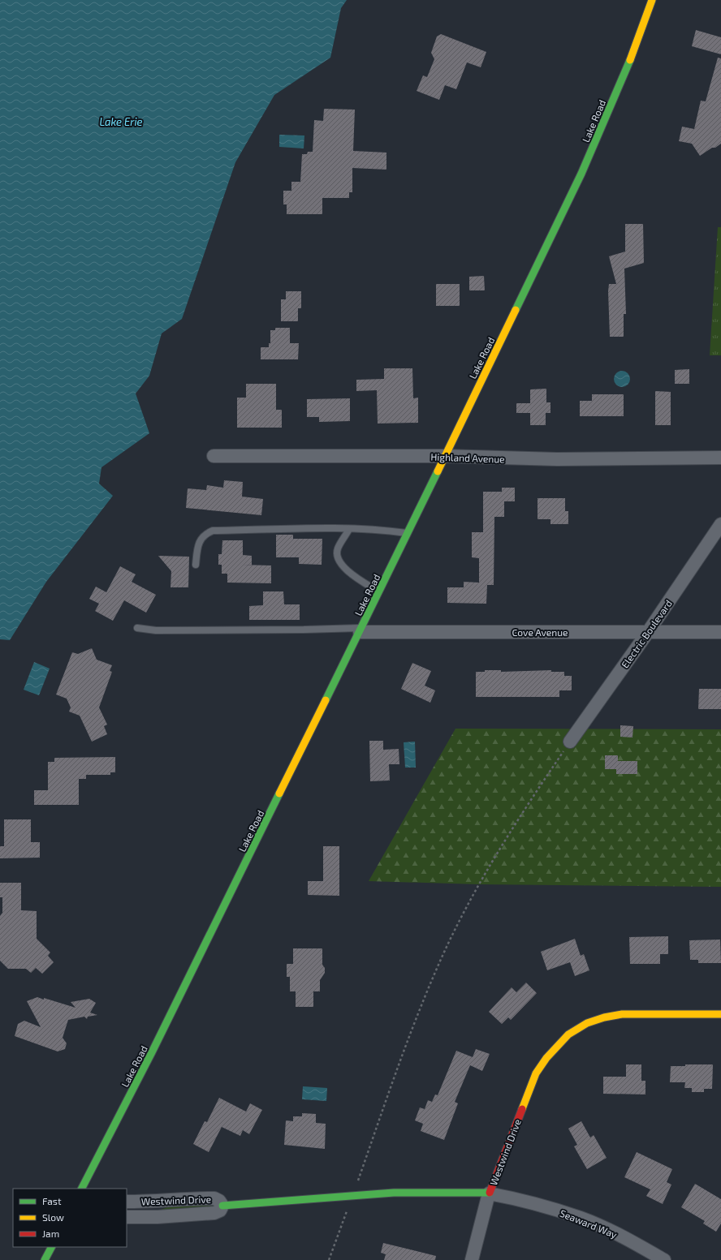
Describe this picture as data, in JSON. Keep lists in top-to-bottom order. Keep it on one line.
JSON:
{"streets":{"main road":["Lake Road","Westwind Drive"],"street":["Highland Avenue","Cove Avenue","Electric Boulevard","Seaward Way"]},"crossings":[["Lake Road","Highland Avenue"],["Lake Road","Cove Avenue"],["Cove Avenue","Electric Boulevard"],["Westwind Drive","Seaward Way"]],"water":["Lake Erie"],"legend":["Fast","Slow","Jam"]}
